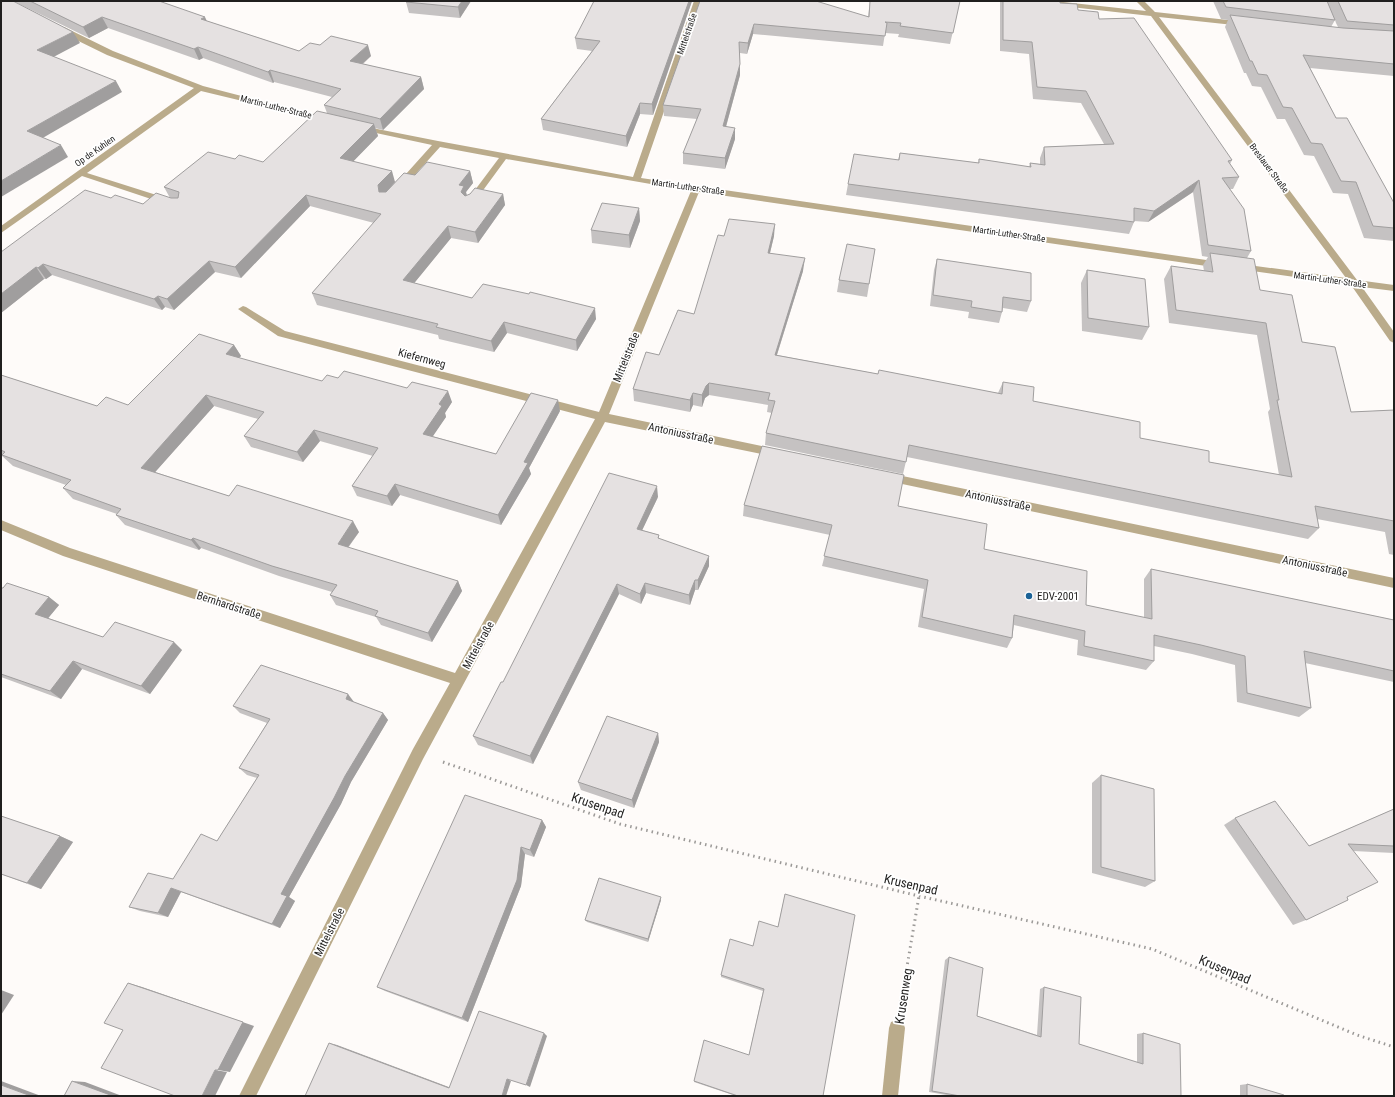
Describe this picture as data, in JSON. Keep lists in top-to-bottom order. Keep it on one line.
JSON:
{"streets":{"street":["Mittelstraße","Martin-Luther-Straße","Op de Kuhlen","Breslauer Straße","Kiefernweg","Antoniusstraße","Bernhardstraße","Krusenweg"],"path":["Krusenpad"]},"crossings":[["Mittelstraße","Martin-Luther-Straße"],["Mittelstraße","Kiefernweg"],["Mittelstraße","Antoniusstraße"],["Mittelstraße","Bernhardstraße"],["Mittelstraße","Krusenpad"],["Martin-Luther-Straße","Op de Kuhlen"],["Martin-Luther-Straße","Breslauer Straße"],["Kiefernweg","Antoniusstraße"],["Krusenpad","Krusenweg"]],"places":["EDV-2001"]}
